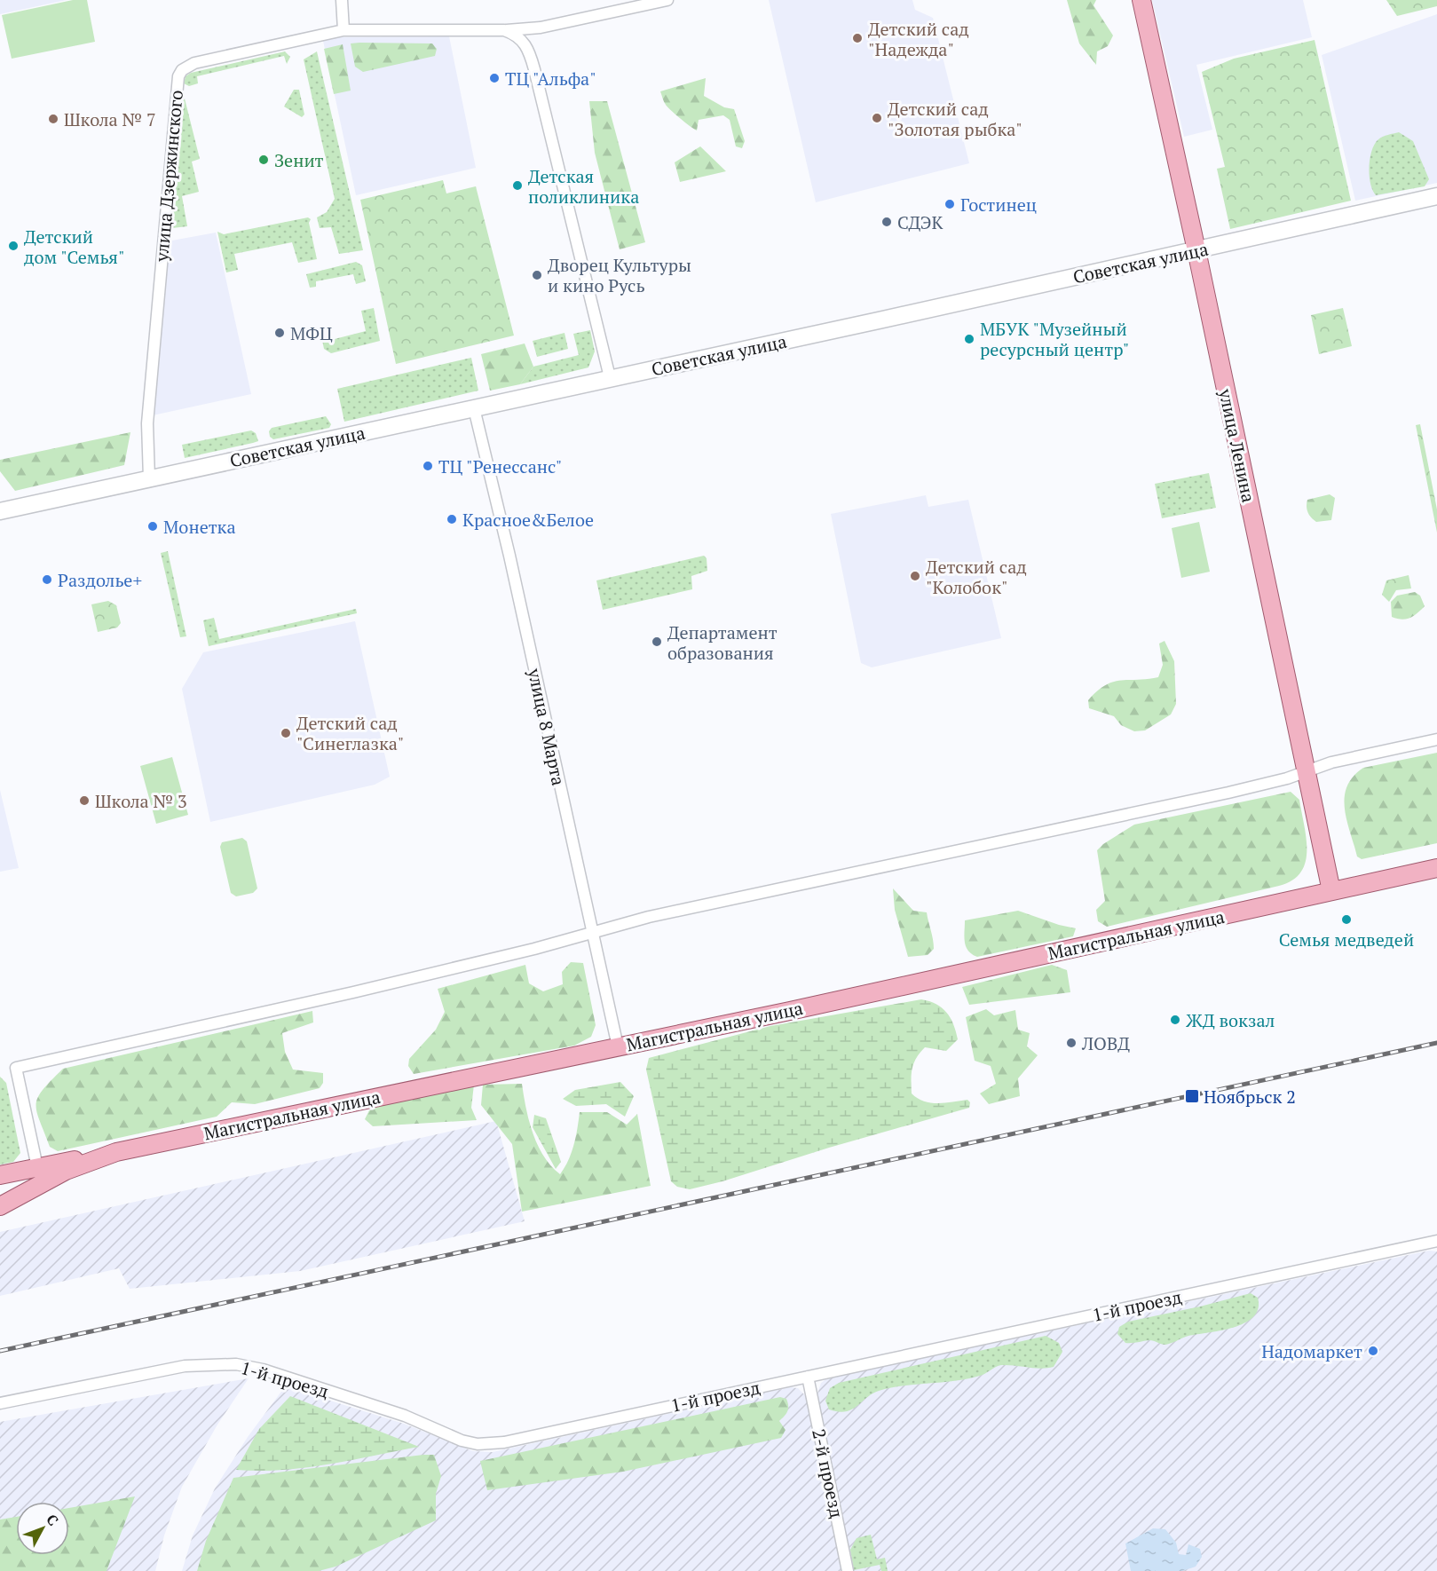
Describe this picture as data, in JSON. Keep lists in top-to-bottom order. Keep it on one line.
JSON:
{"streets":{"main road":["Советская улица","улица Ленина","Магистральная улица"],"street":["улица Дзержинского","улица 8 Марта","1-й проезд","2-й проезд"]},"crossings":[["улица Дзержинского","Советская улица"],["Советская улица","улица Ленина"],["Советская улица","улица 8 Марта"],["улица Ленина","Магистральная улица"],["улица 8 Марта","Магистральная улица"],["1-й проезд","2-й проезд"]],"places":{"other":["Детский сад \"Надежда\"","ТЦ \"Альфа\"","Детский сад \"Золотая рыбка\"","Школа № 7","Зенит","Детская поликлиника","Гостинец","СДЭК","Детский дом \"Семья\"","Дворец Культуры и кино Русь","МФЦ","МБУК \"Музейный ресурсный центр\"","ТЦ \"Ренессанс\"","Красное&Белое","Монетка","Детский сад \"Колобок\"","Раздолье+","Департамент образования","Детский сад \"Синеглазка\"","Школа № 3","Семья медведей","ЖД вокзал","ЛОВД","Надомаркет"],"transit":["Ноябрьск 2"]},"north":"top right"}
